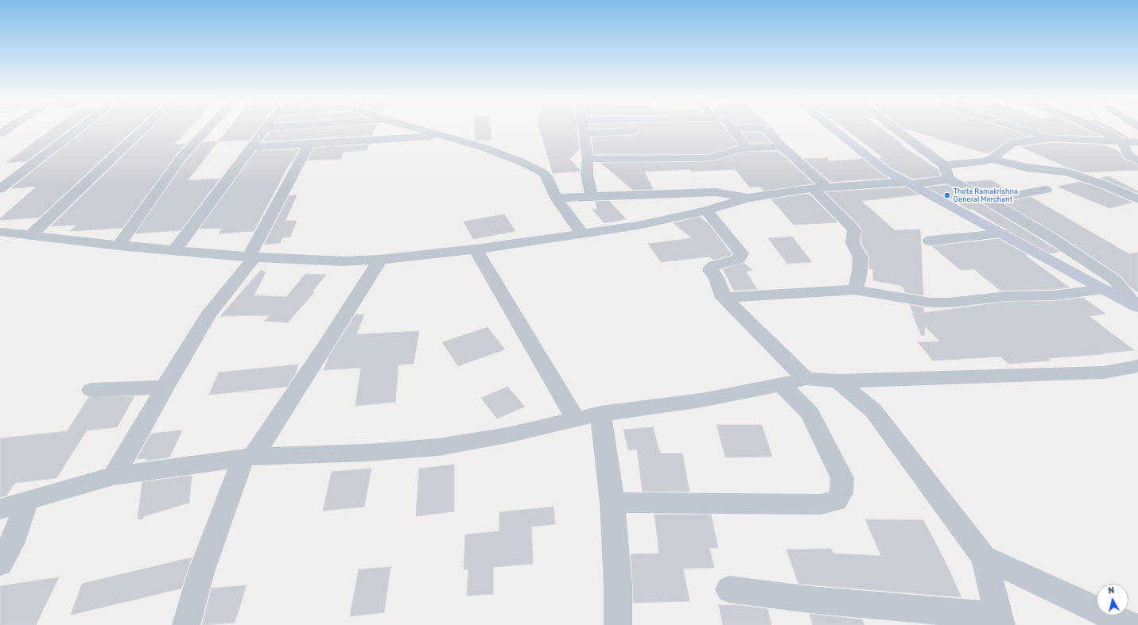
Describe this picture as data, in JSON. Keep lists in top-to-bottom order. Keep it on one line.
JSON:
{"places":["Thota Ramakrishna General Merchant"],"north":"top"}
